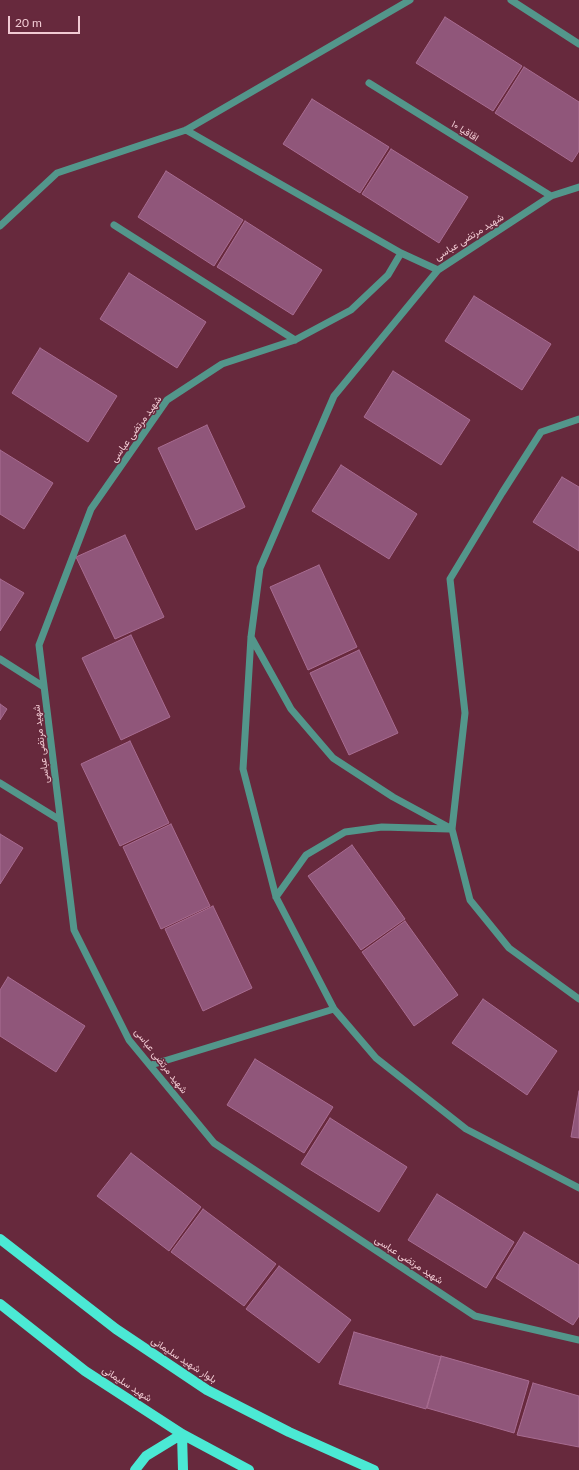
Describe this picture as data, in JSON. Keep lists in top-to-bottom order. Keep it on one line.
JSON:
{"streets":{"main road":["بلوار شهید سلیمانی","شهید سلیمانی"],"street":["اقاقیا ۱۰","شهید مرتضی عباسی"]},"crossings":[["اقاقیا ۱۰","شهید مرتضی عباسی"]],"scale_bar":"20 m"}
